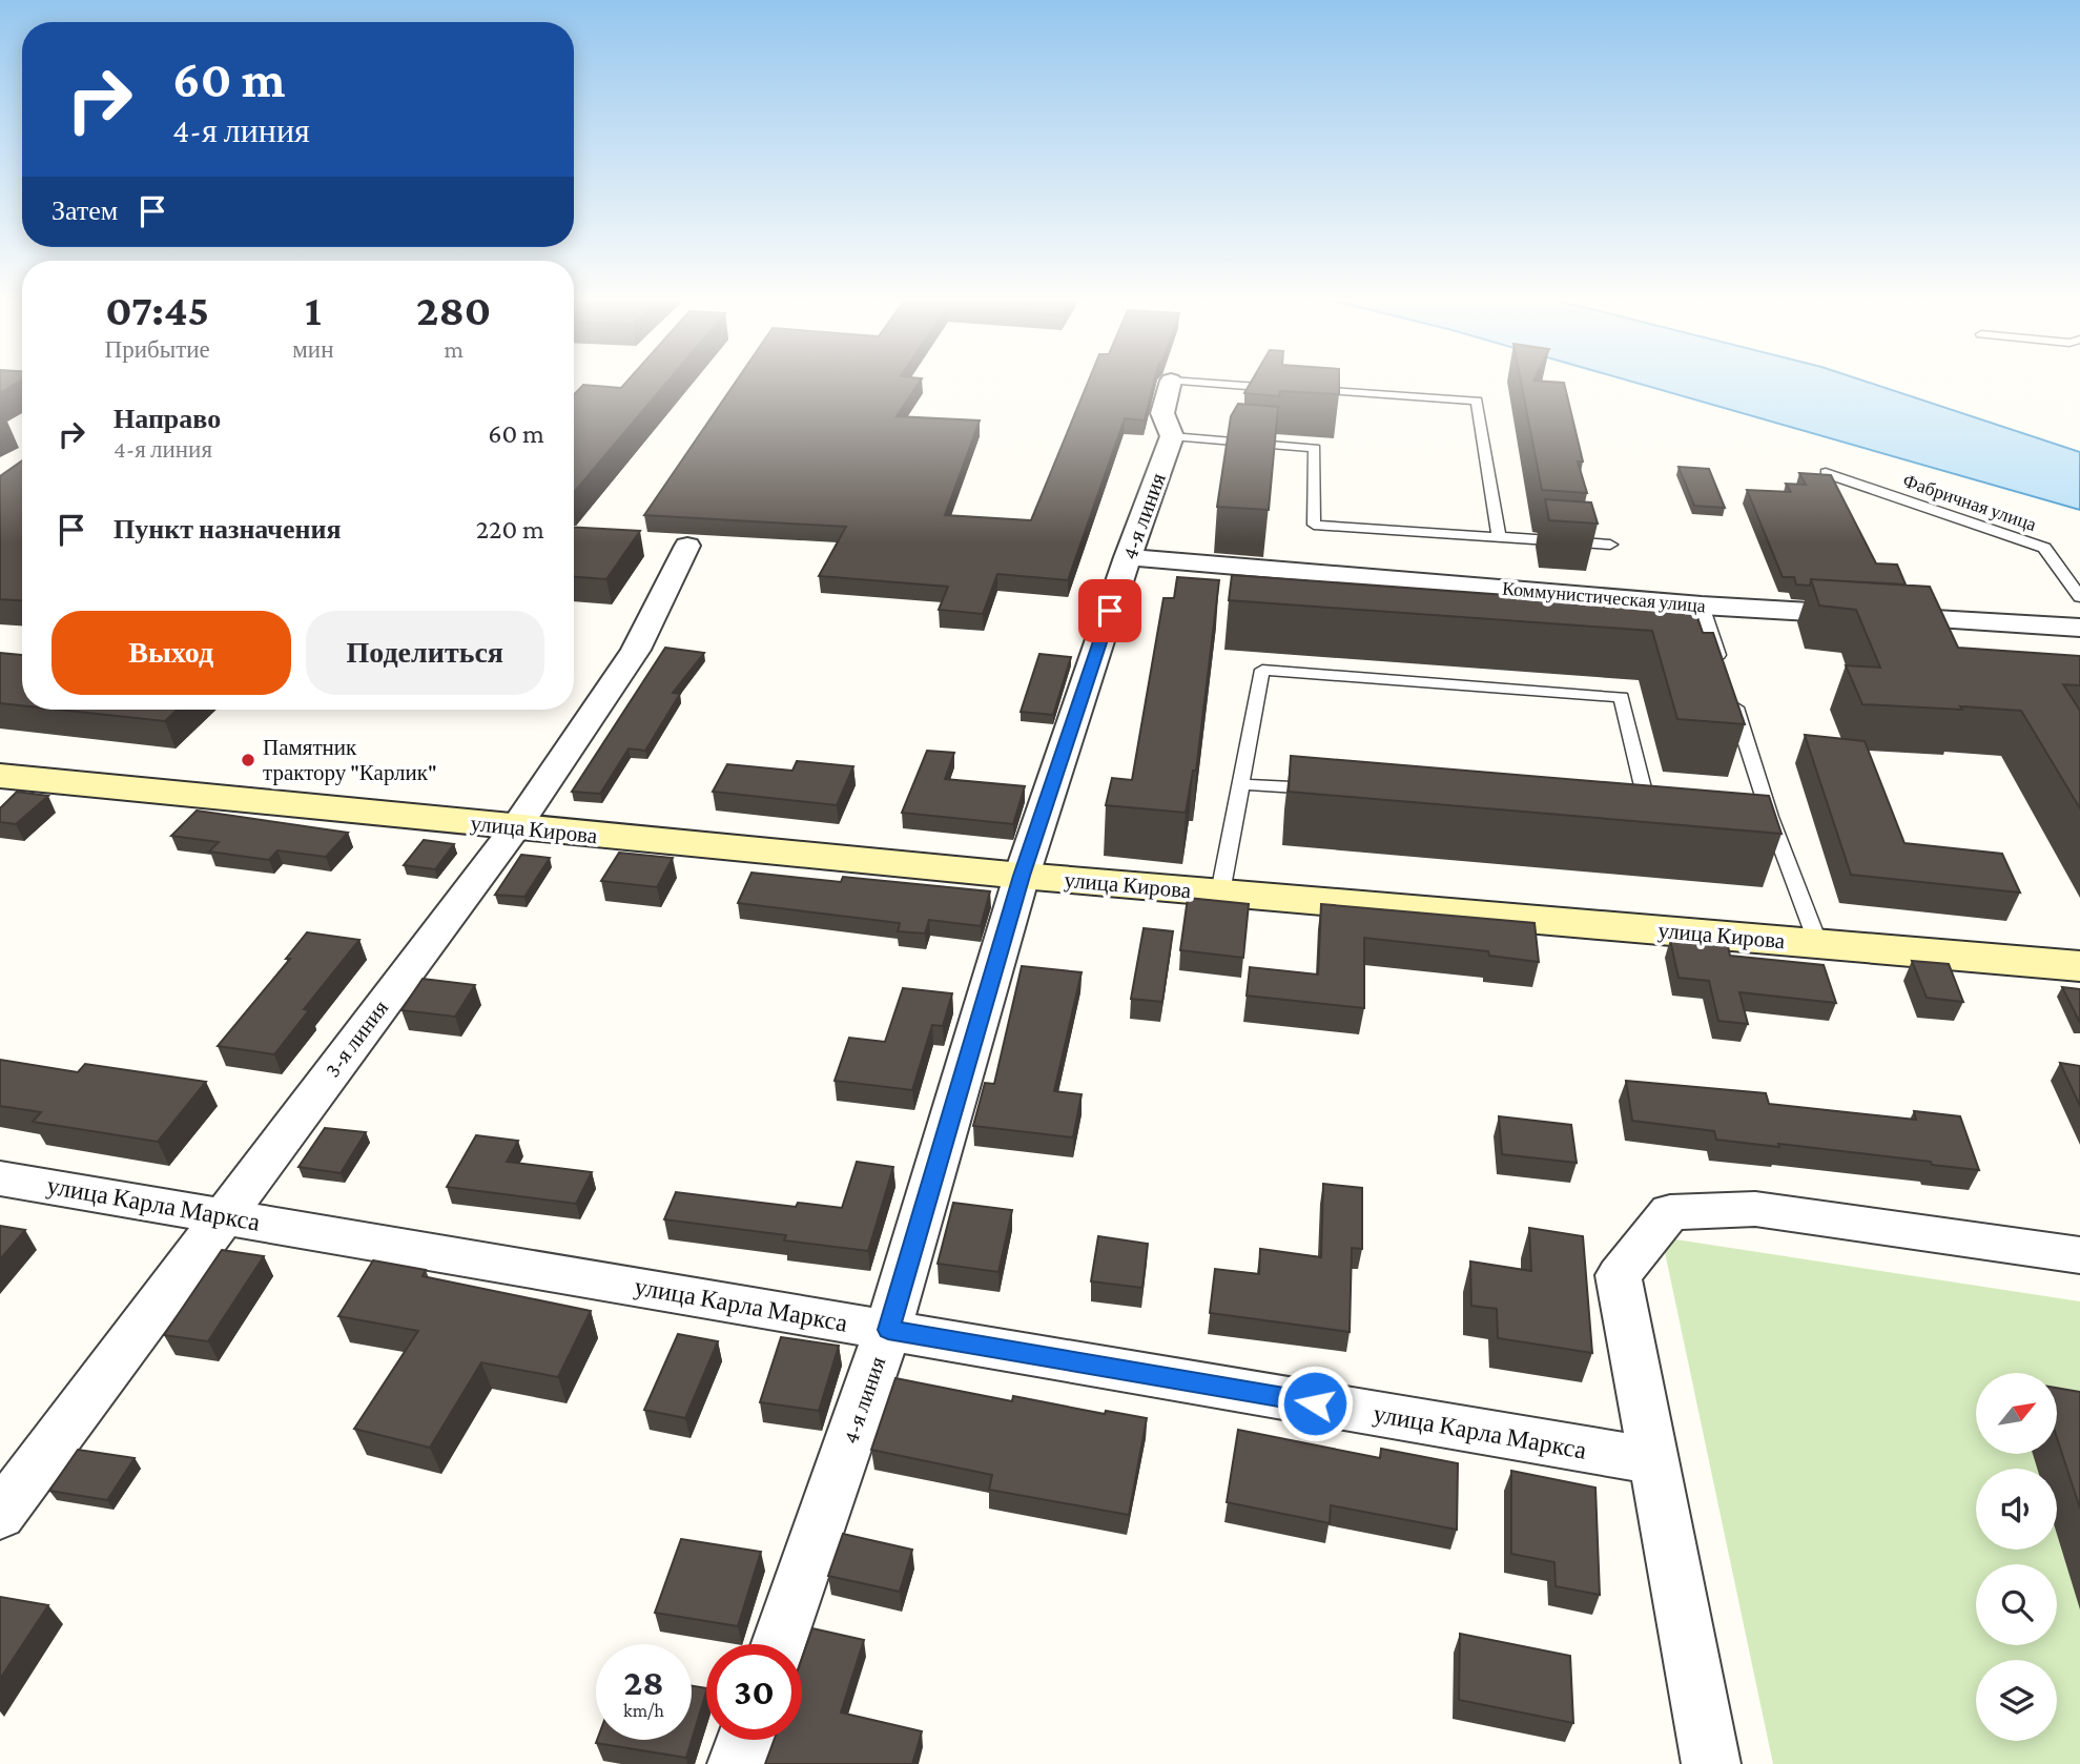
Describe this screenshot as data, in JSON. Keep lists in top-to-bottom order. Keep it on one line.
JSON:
{"streets":{"street":["4-я линия","Коммунистическая улица","улица Кирова","3-я линия","улица Карла Маркса"],"lane":["Фабричная улица"]},"crossings":[["4-я линия","Коммунистическая улица"],["4-я линия","улица Кирова"],["4-я линия","улица Карла Маркса"],["улица Кирова","3-я линия"],["3-я линия","улица Карла Маркса"]],"places":["Памятник трактору \"Карлик\""],"north":"top right","page":{"turn":["60 m","4-я линия"],"then":"Затем","eta":["07:45","Прибытие","1","мин","280","m"],"list":[{"name":"Направо","note":"4-я линия","value":"60 m"},{"name":"Пункт назначения","value":"220 m"}],"buttons":["Выход","Поделиться"],"speed":"28 km/h","limit":"30"}}
